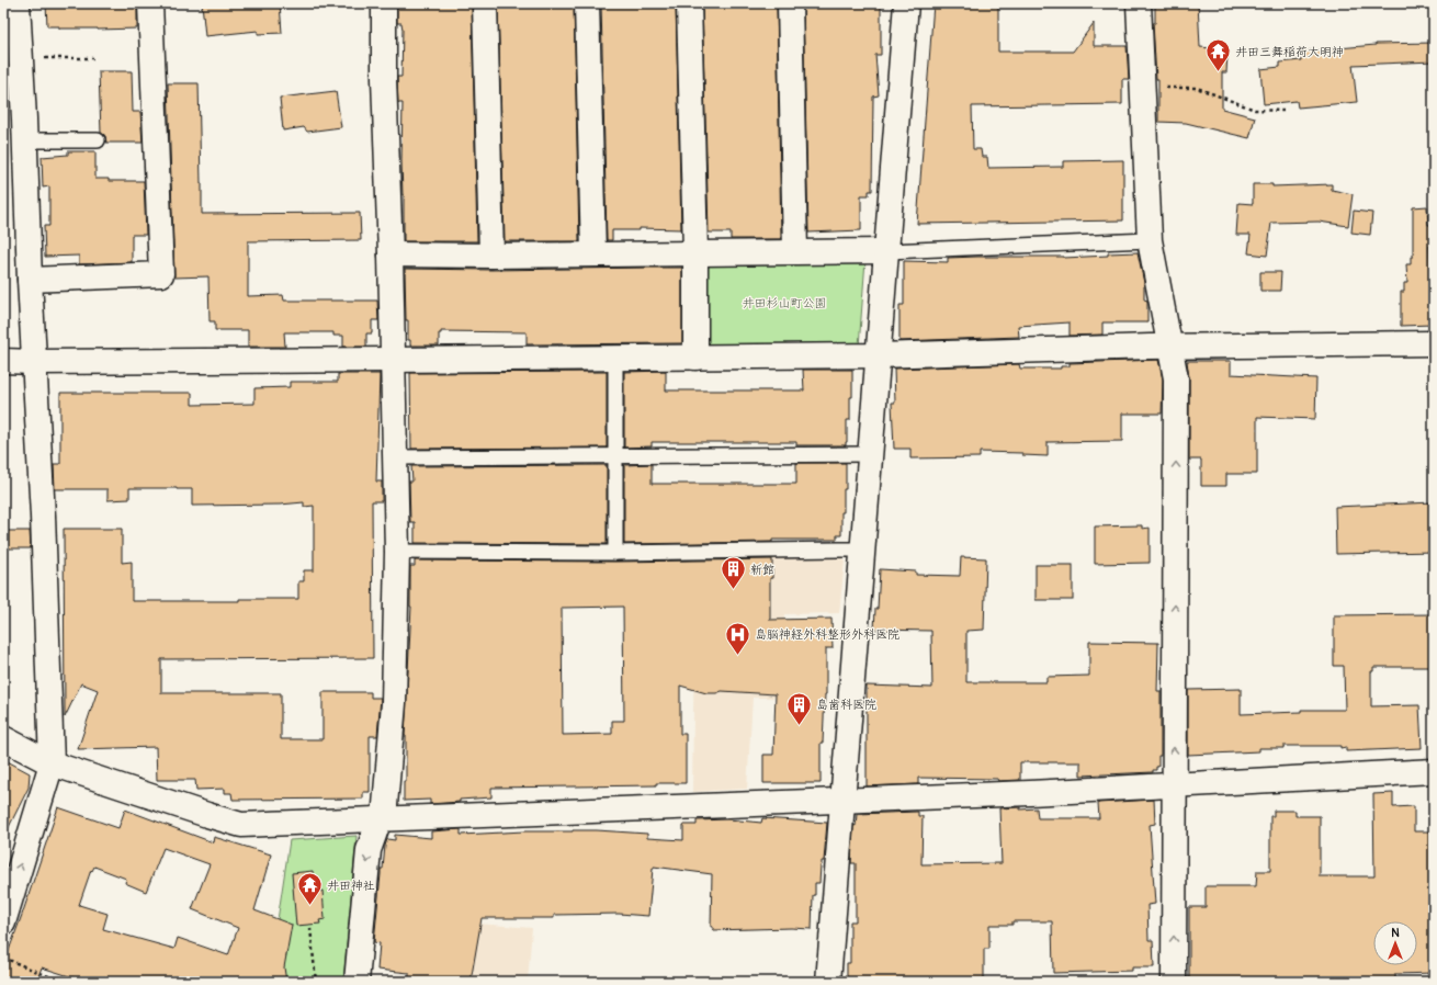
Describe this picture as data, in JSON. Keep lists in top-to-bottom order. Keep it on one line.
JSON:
{"parks":["井田杉山町公園"],"places":{"temple":["井田三舞稲荷大明神","井田神社"],"building":["新館","島歯科医院"],"hospital":["島脳神経外科整形外科医院"]},"north":"top"}
